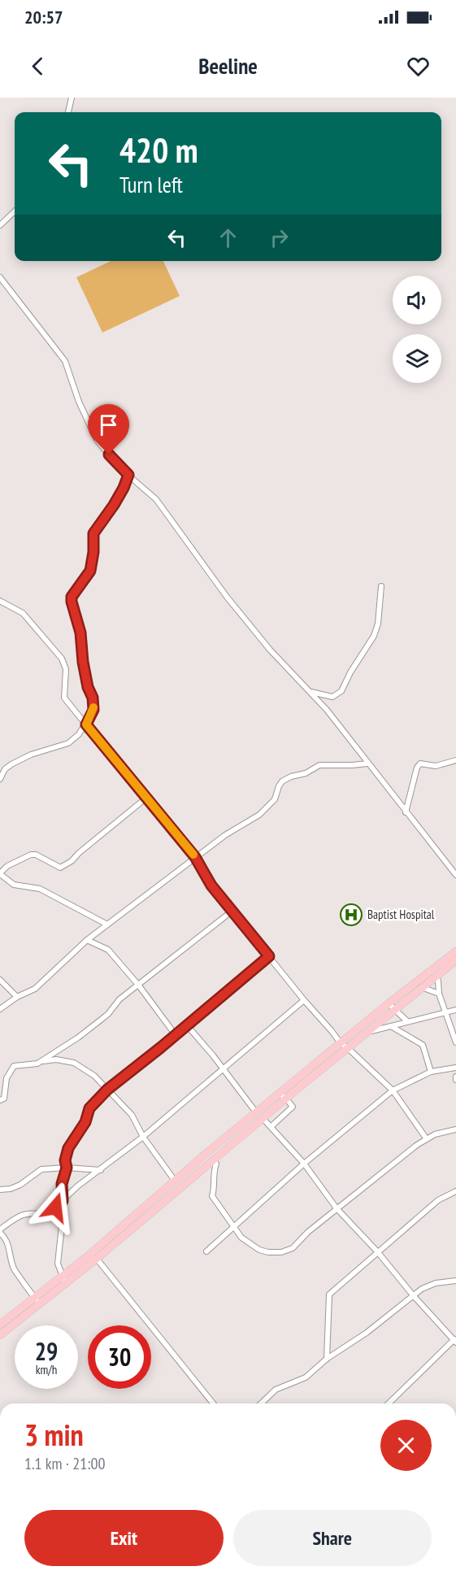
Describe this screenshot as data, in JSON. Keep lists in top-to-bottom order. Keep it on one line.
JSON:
{"places":{"hospital":["Baptist Hospital"]},"page":{"status":"20:57","header":"Beeline","turn":["420 m","Turn left"],"speed":"29 km/h","limit":"30","heading":["3 min","1.1 km · 21:00"],"buttons":["Exit","Share"]}}
